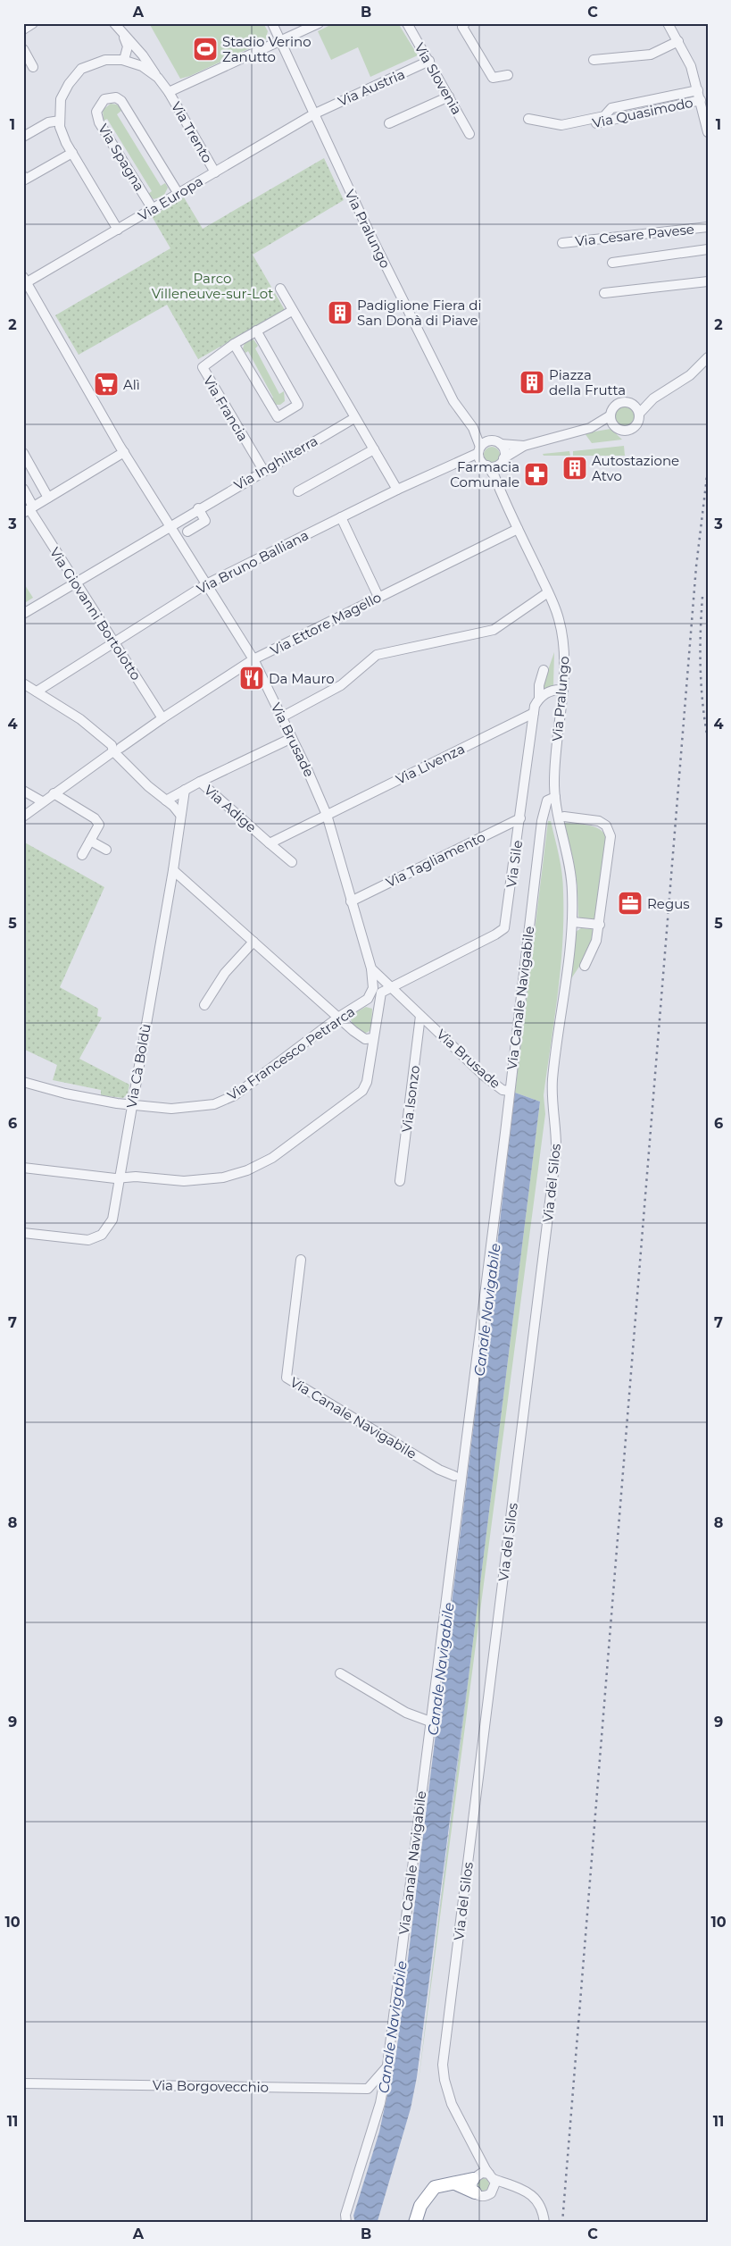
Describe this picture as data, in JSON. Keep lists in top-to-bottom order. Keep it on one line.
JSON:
{"streets":{"street":["Via Slovenia","Via Austria","Via Quasimodo","Via Trento","Via Spagna","Via Europa","Via Pralungo","Via Cesare Pavese","Via Francia","Via Inghilterra","Via Bruno Balliana","Via Giovanni Bortolotto","Via Ettore Magello","Via Brusade","Via Livenza","Via Adige","Via Tagliamento","Via Sile","Via Canale Navigabile","Via Francesco Petrarca","Via Cà Boldù","Via Isonzo","Via del Silos","Via Borgovecchio"]},"crossings":[["Via Slovenia","Via Austria"],["Via Austria","Via Europa"],["Via Austria","Via Pralungo"],["Via Trento","Via Europa"],["Via Trento","Via Pralungo"],["Via Spagna","Via Europa"],["Via Europa","Via Pralungo"],["Via Europa","Via Brusade"],["Via Pralungo","Via Bruno Balliana"],["Via Pralungo","Via Ettore Magello"],["Via Pralungo","Via Canale Navigabile"],["Via Pralungo","Via del Silos"],["Via Francia","Via Inghilterra"],["Via Inghilterra","Via Giovanni Bortolotto"],["Via Inghilterra","Via Brusade"],["Via Bruno Balliana","Via Giovanni Bortolotto"],["Via Bruno Balliana","Via Brusade"],["Via Giovanni Bortolotto","Via Ettore Magello"],["Via Ettore Magello","Via Brusade"],["Via Brusade","Via Livenza"],["Via Brusade","Via Tagliamento"],["Via Brusade","Via Sile"],["Via Brusade","Via Canale Navigabile"],["Via Brusade","Via Francesco Petrarca"],["Via Brusade","Via Isonzo"],["Via Livenza","Via Sile"],["Via Adige","Via Cà Boldù"],["Via Tagliamento","Via Sile"],["Via Francesco Petrarca","Via Cà Boldù"]],"water":["Canale Navigabile"],"parks":["Parco Villeneuve-sur-Lot"],"places":{"sports":["Stadio Verino Zanutto"],"building":["Padiglione Fiera di San Donà di Piave","Piazza della Frutta","Autostazione Atvo"],"supermarket":["Alì"],"pharmacy":["Farmacia Comunale"],"restaurant":["Da Mauro"],"office":["Regus"]},"grid":{"columns":["A","B","C"],"rows":["1","2","3","4","5","6","7","8","9","10","11"]}}
